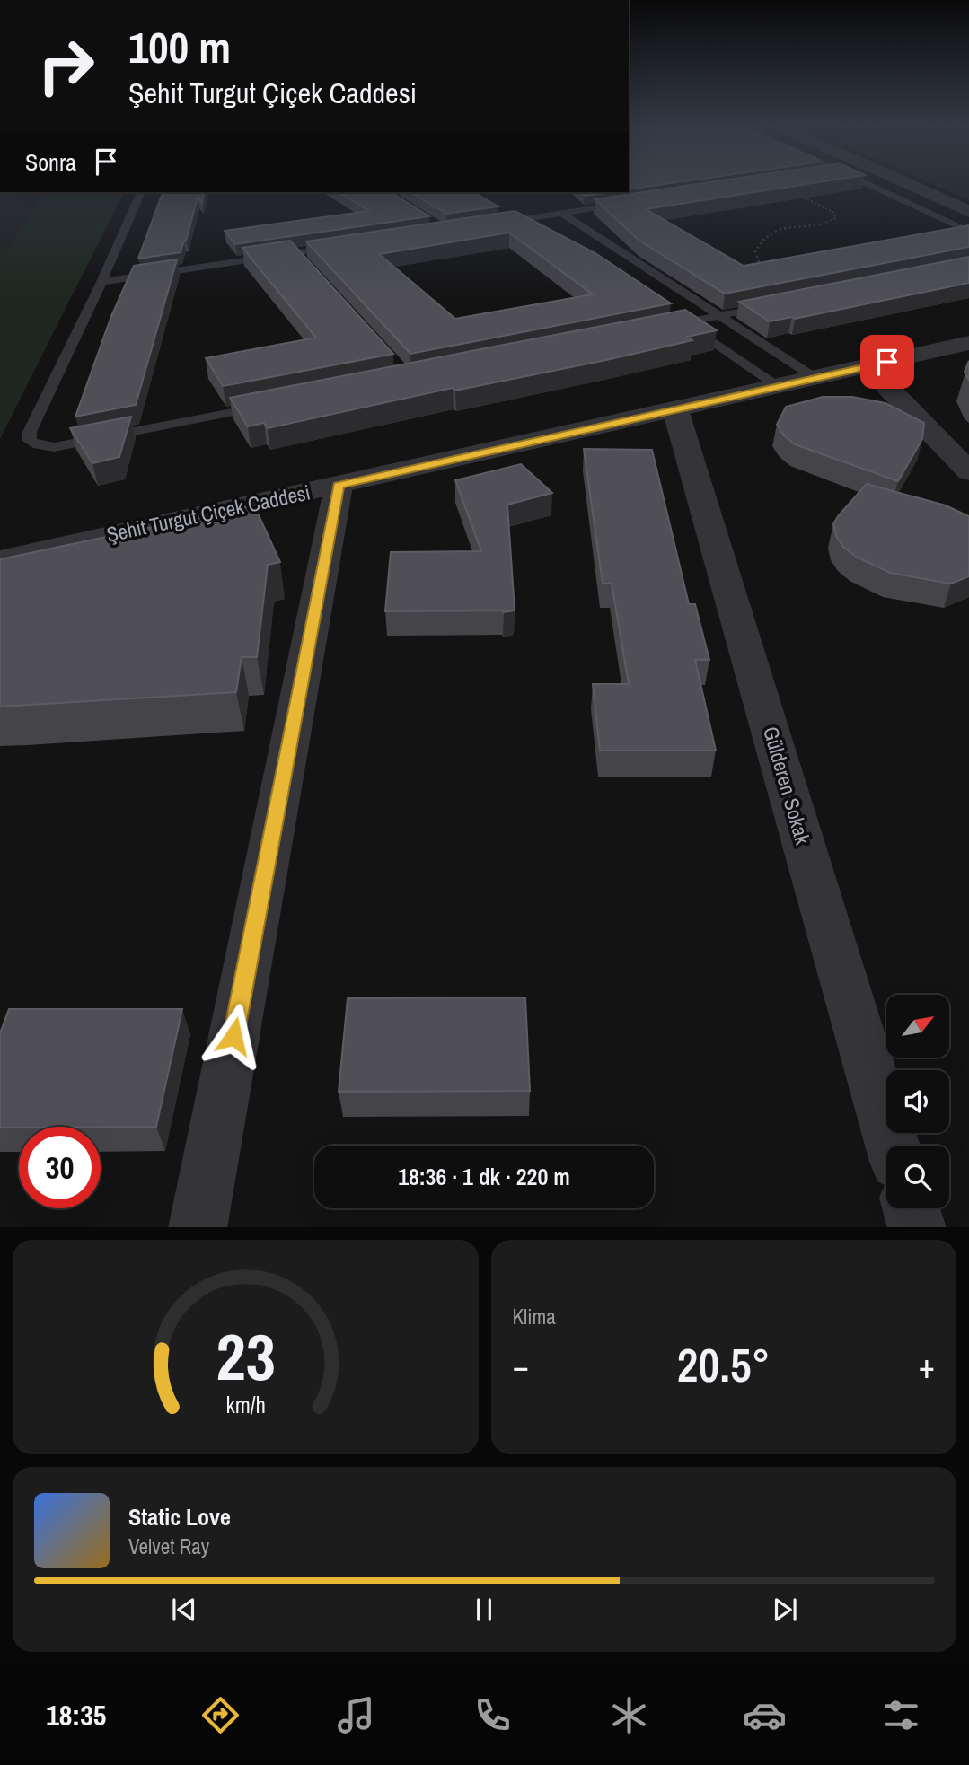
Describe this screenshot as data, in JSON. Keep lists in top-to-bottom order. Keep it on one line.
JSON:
{"streets":{"street":["Şehit Turgut Çiçek Caddesi","Gülderen Sokak"]},"crossings":[["Şehit Turgut Çiçek Caddesi","Gülderen Sokak"]],"north":"top right","page":{"turn":["100 m","Şehit Turgut Çiçek Caddesi"],"then":"Sonra","limit":"30","trip":"18:36 · 1 dk · 220 m","tile":"Klima","heat":["−","20.5°","+"],"song":["Static Love","Velvet Ray"],"tabs":"18:35","gauge":["23","km/h"]}}
